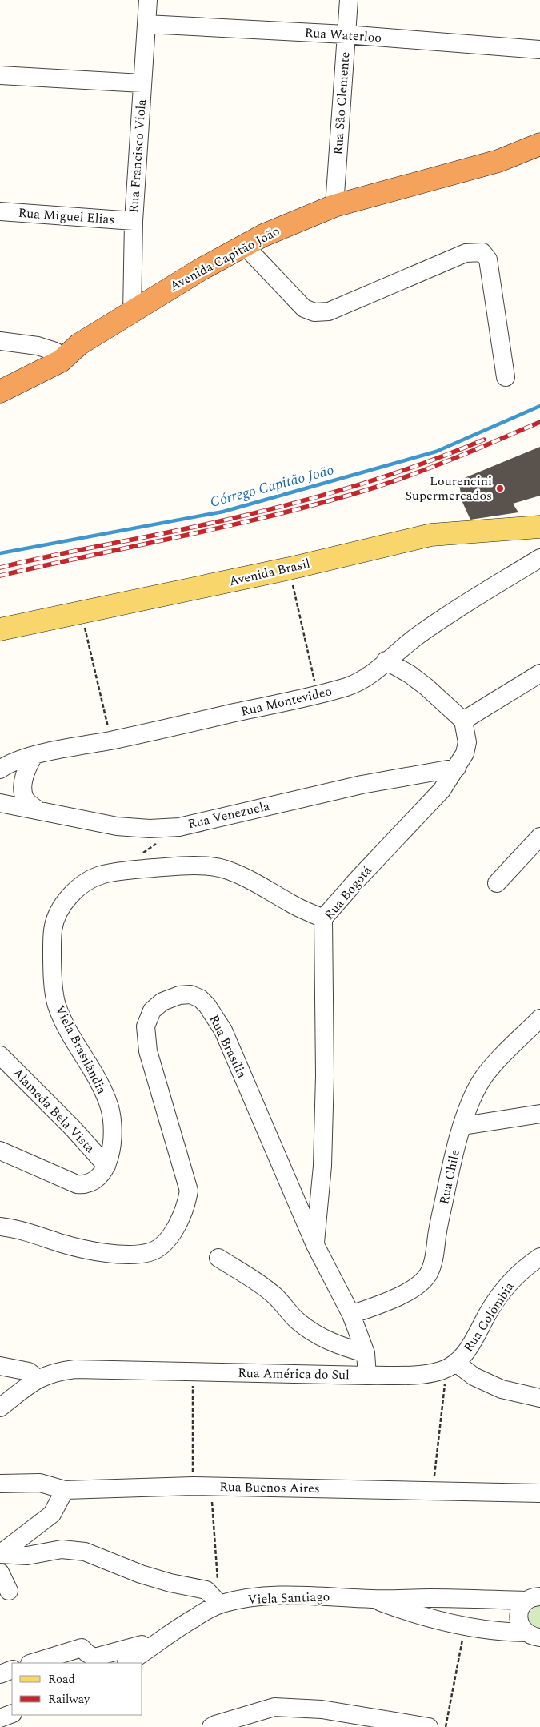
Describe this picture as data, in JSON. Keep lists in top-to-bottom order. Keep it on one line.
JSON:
{"streets":{"highway":["Avenida Capitão João"],"main road":["Avenida Brasil"],"street":["Rua Waterloo","Rua São Clemente","Rua Francisco Viola","Rua Miguel Elias","Rua Montevideo","Rua Venezuela","Rua Bogotá","Rua Brasília","Viela Brasilândia","Alameda Bela Vista","Rua Chile","Rua Colômbia","Rua América do Sul","Rua Buenos Aires","Viela Santiago"]},"crossings":[["Rua Waterloo","Rua São Clemente"],["Rua Waterloo","Rua Francisco Viola"],["Rua São Clemente","Avenida Capitão João"],["Rua Francisco Viola","Rua Miguel Elias"],["Rua Francisco Viola","Avenida Capitão João"],["Rua Venezuela","Rua Bogotá"],["Rua Bogotá","Rua Brasília"],["Rua Bogotá","Viela Brasilândia"],["Rua Brasília","Rua Chile"],["Rua Brasília","Rua América do Sul"],["Viela Brasilândia","Alameda Bela Vista"],["Rua Colômbia","Rua América do Sul"]],"water":["Córrego Capitão João"],"places":["Lourencini Supermercados"],"legend":["Road","Railway"]}
